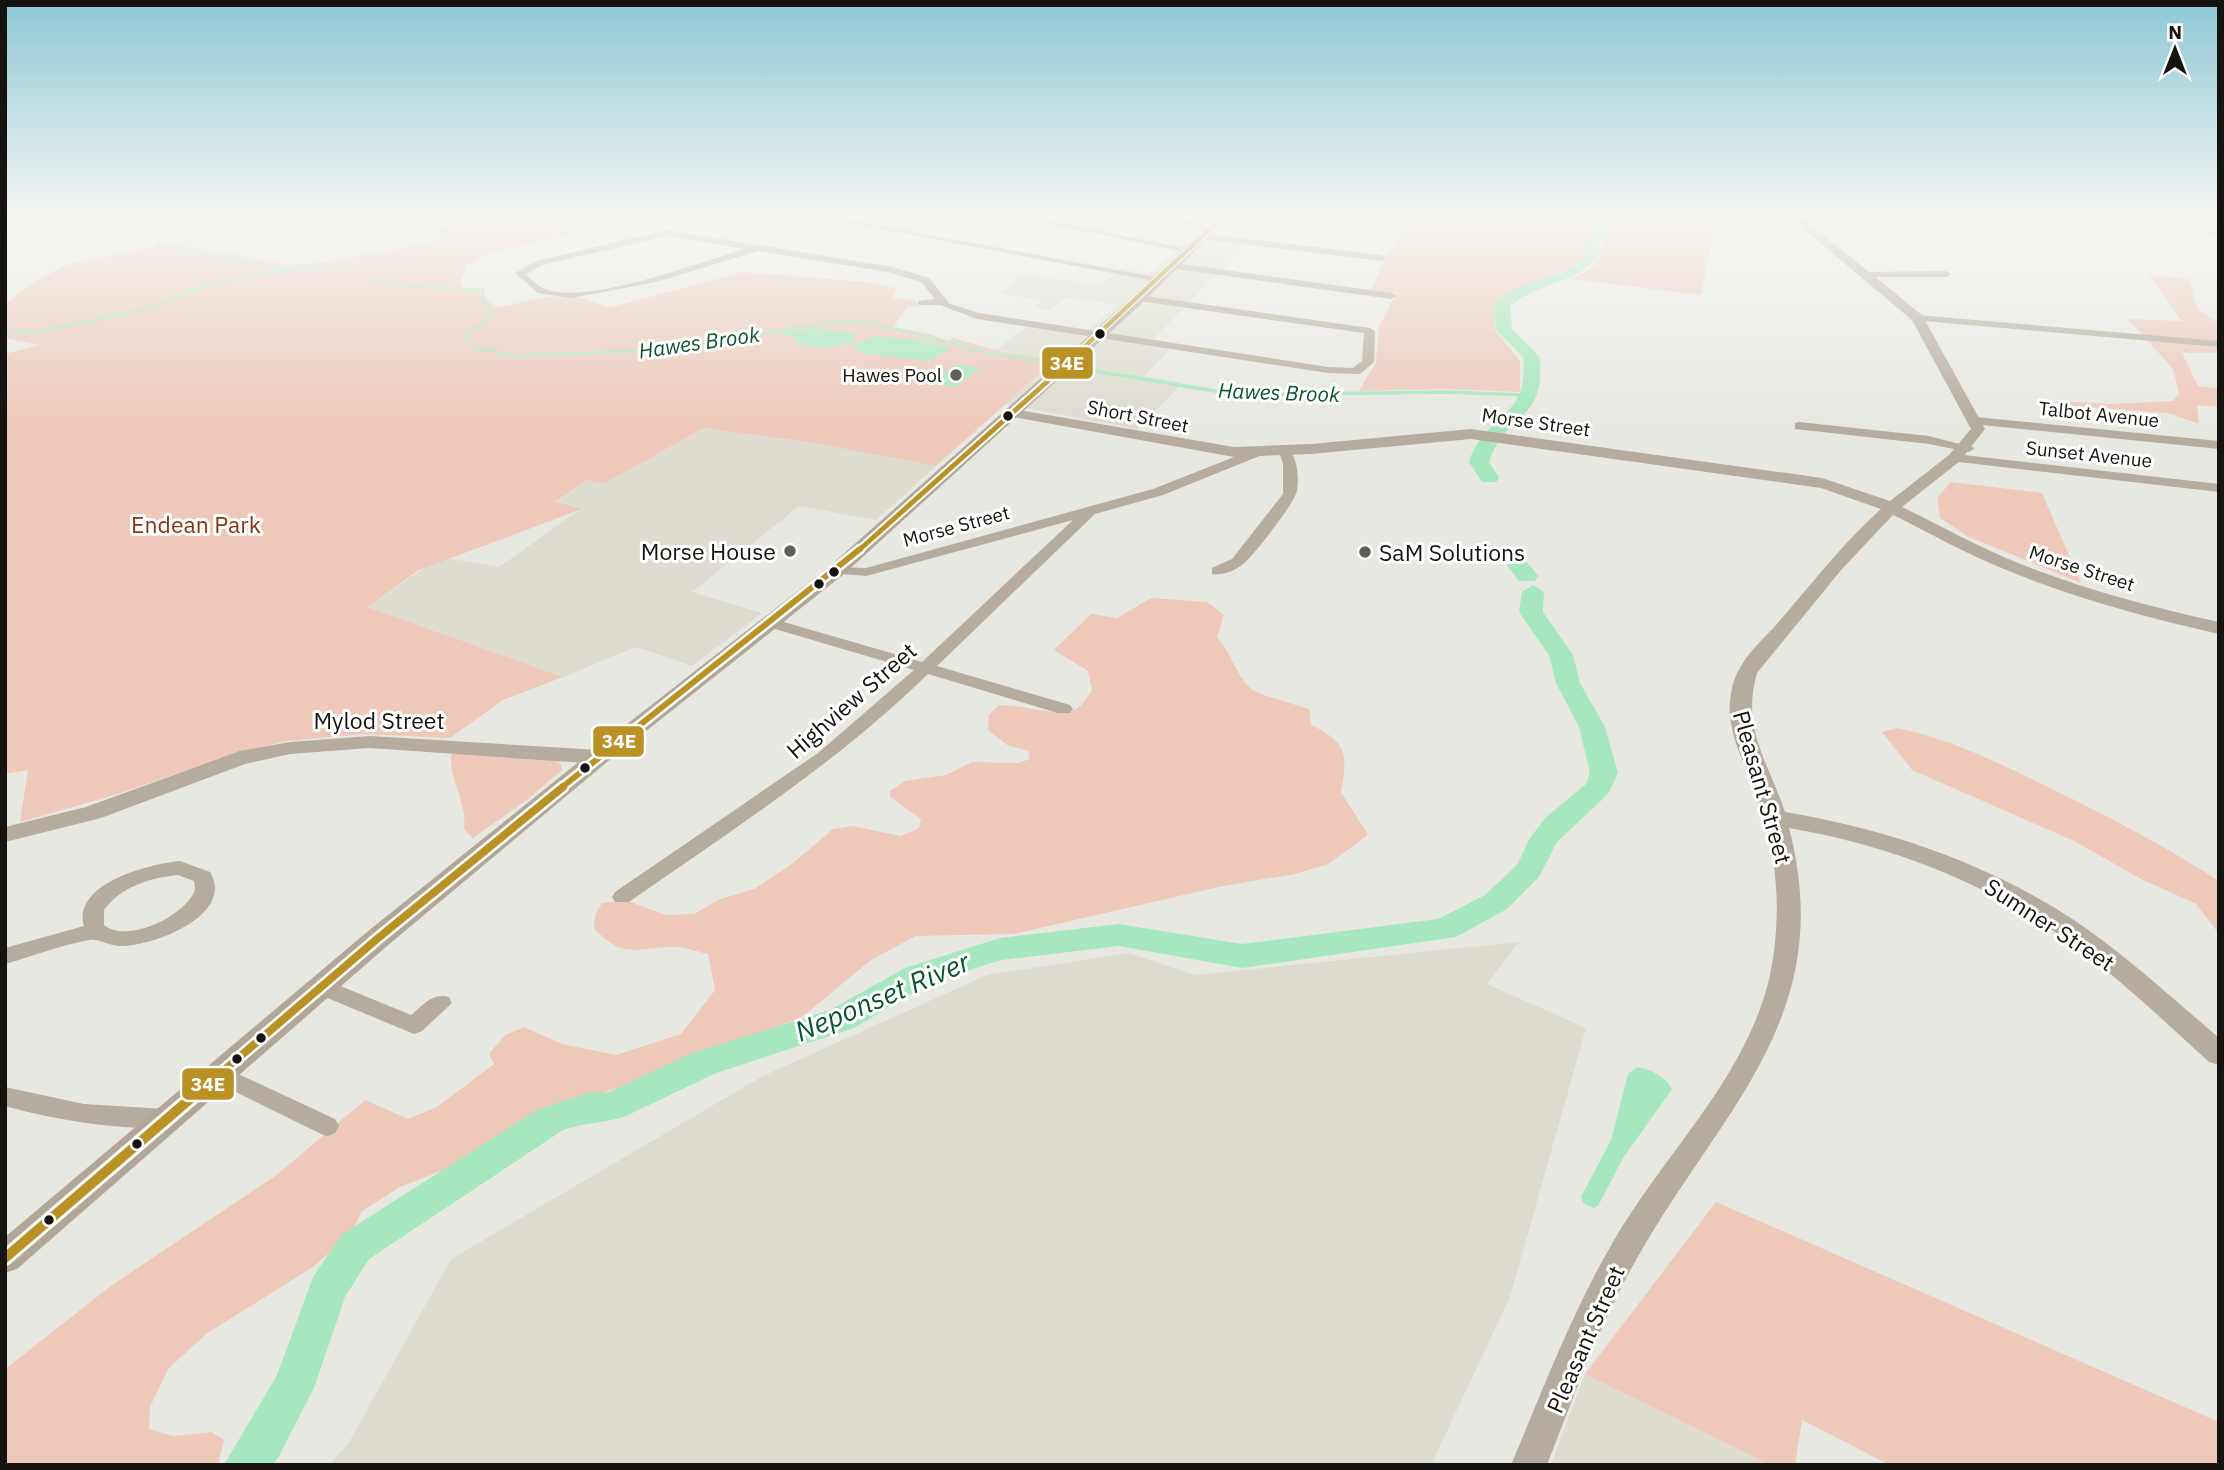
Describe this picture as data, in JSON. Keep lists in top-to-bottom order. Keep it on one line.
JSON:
{"streets":{"street":["Talbot Avenue","Short Street","Morse Street","Sunset Avenue","Highview Street","Mylod Street","Pleasant Street","Sumner Street"]},"crossings":[["Short Street","Morse Street"],["Morse Street","Highview Street"],["Morse Street","Pleasant Street"],["Sunset Avenue","Pleasant Street"],["Pleasant Street","Sumner Street"]],"water":["Hawes Brook","Neponset River"],"parks":["Endean Park"],"places":["Hawes Pool","Morse House","SaM Solutions"],"lines":["transit line 34E"],"north":"top"}
